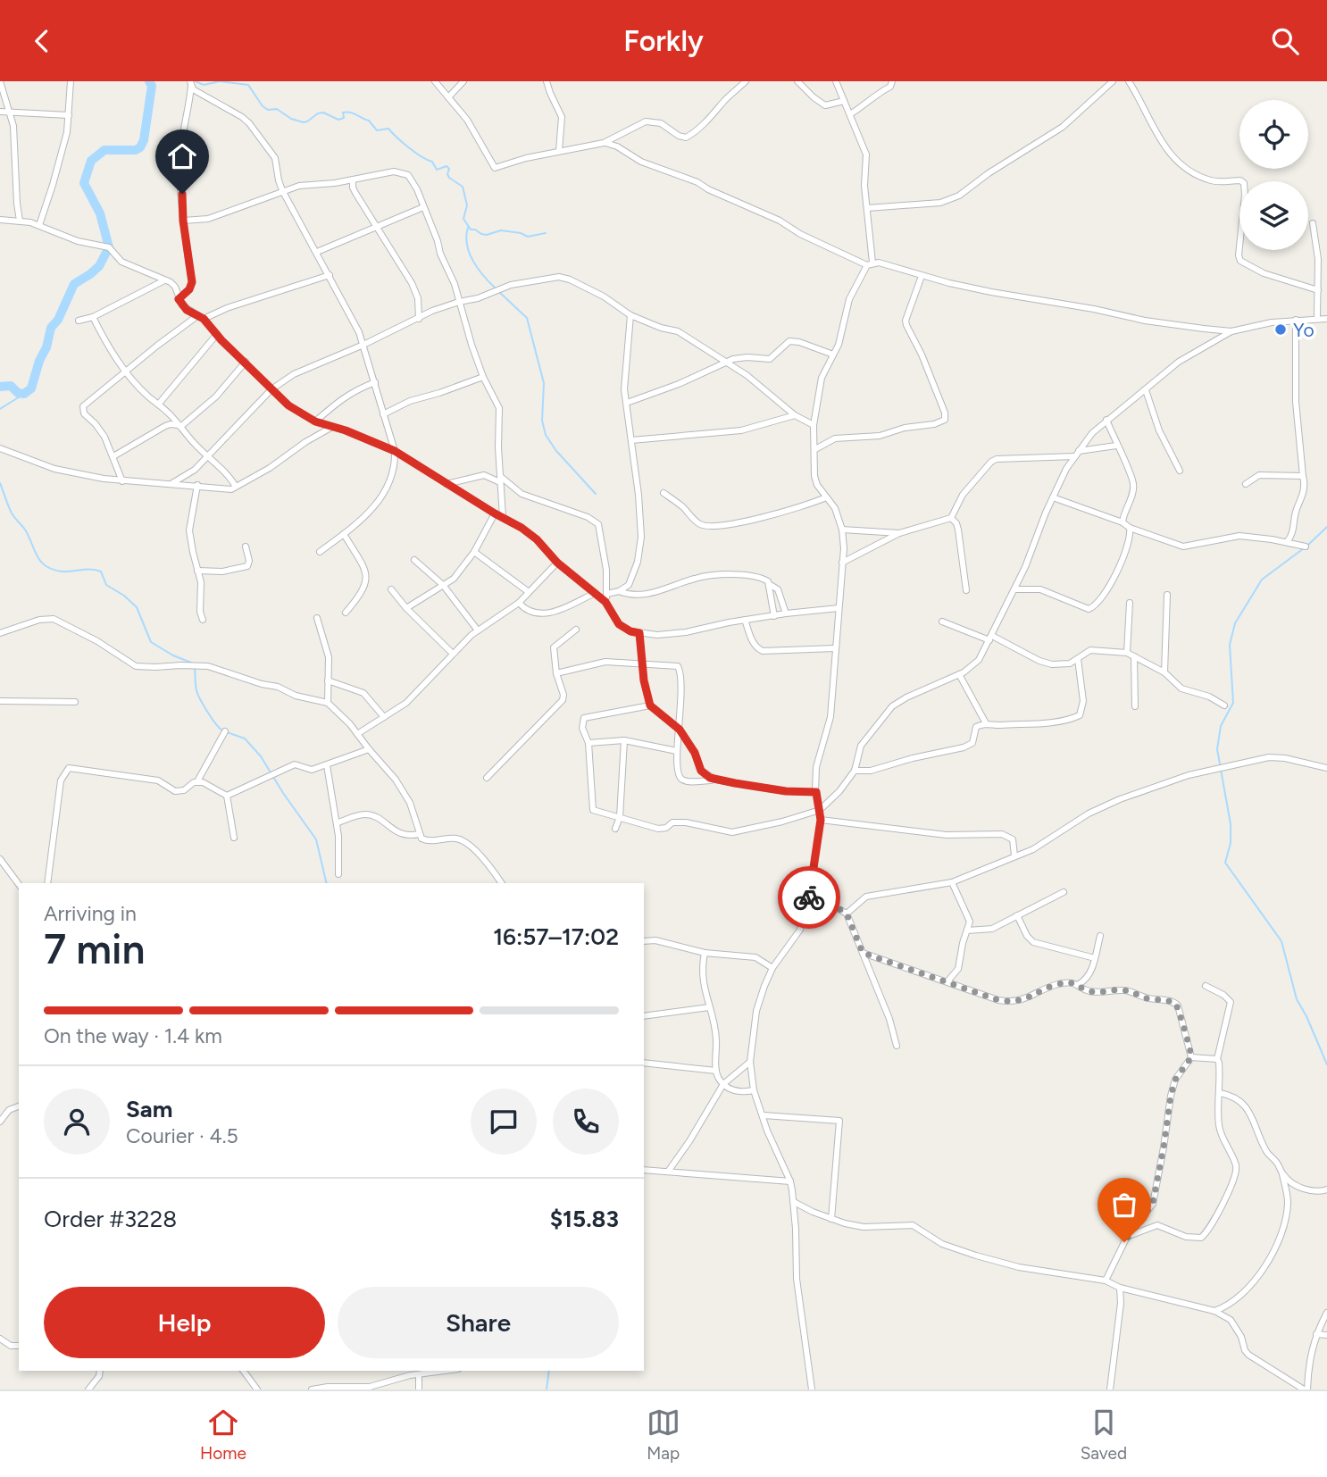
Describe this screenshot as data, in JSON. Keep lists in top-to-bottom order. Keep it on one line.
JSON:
{"places":["Yo"],"page":{"header":"Forkly","heading":["7 min","Arriving in","16:57–17:02"],"panel":["Sam","Courier · 4.5","Order #3228","$15.83"],"bar":"On the way · 1.4 km","buttons":["Help","Share"],"tabs":["Home","Map","Saved"]}}
